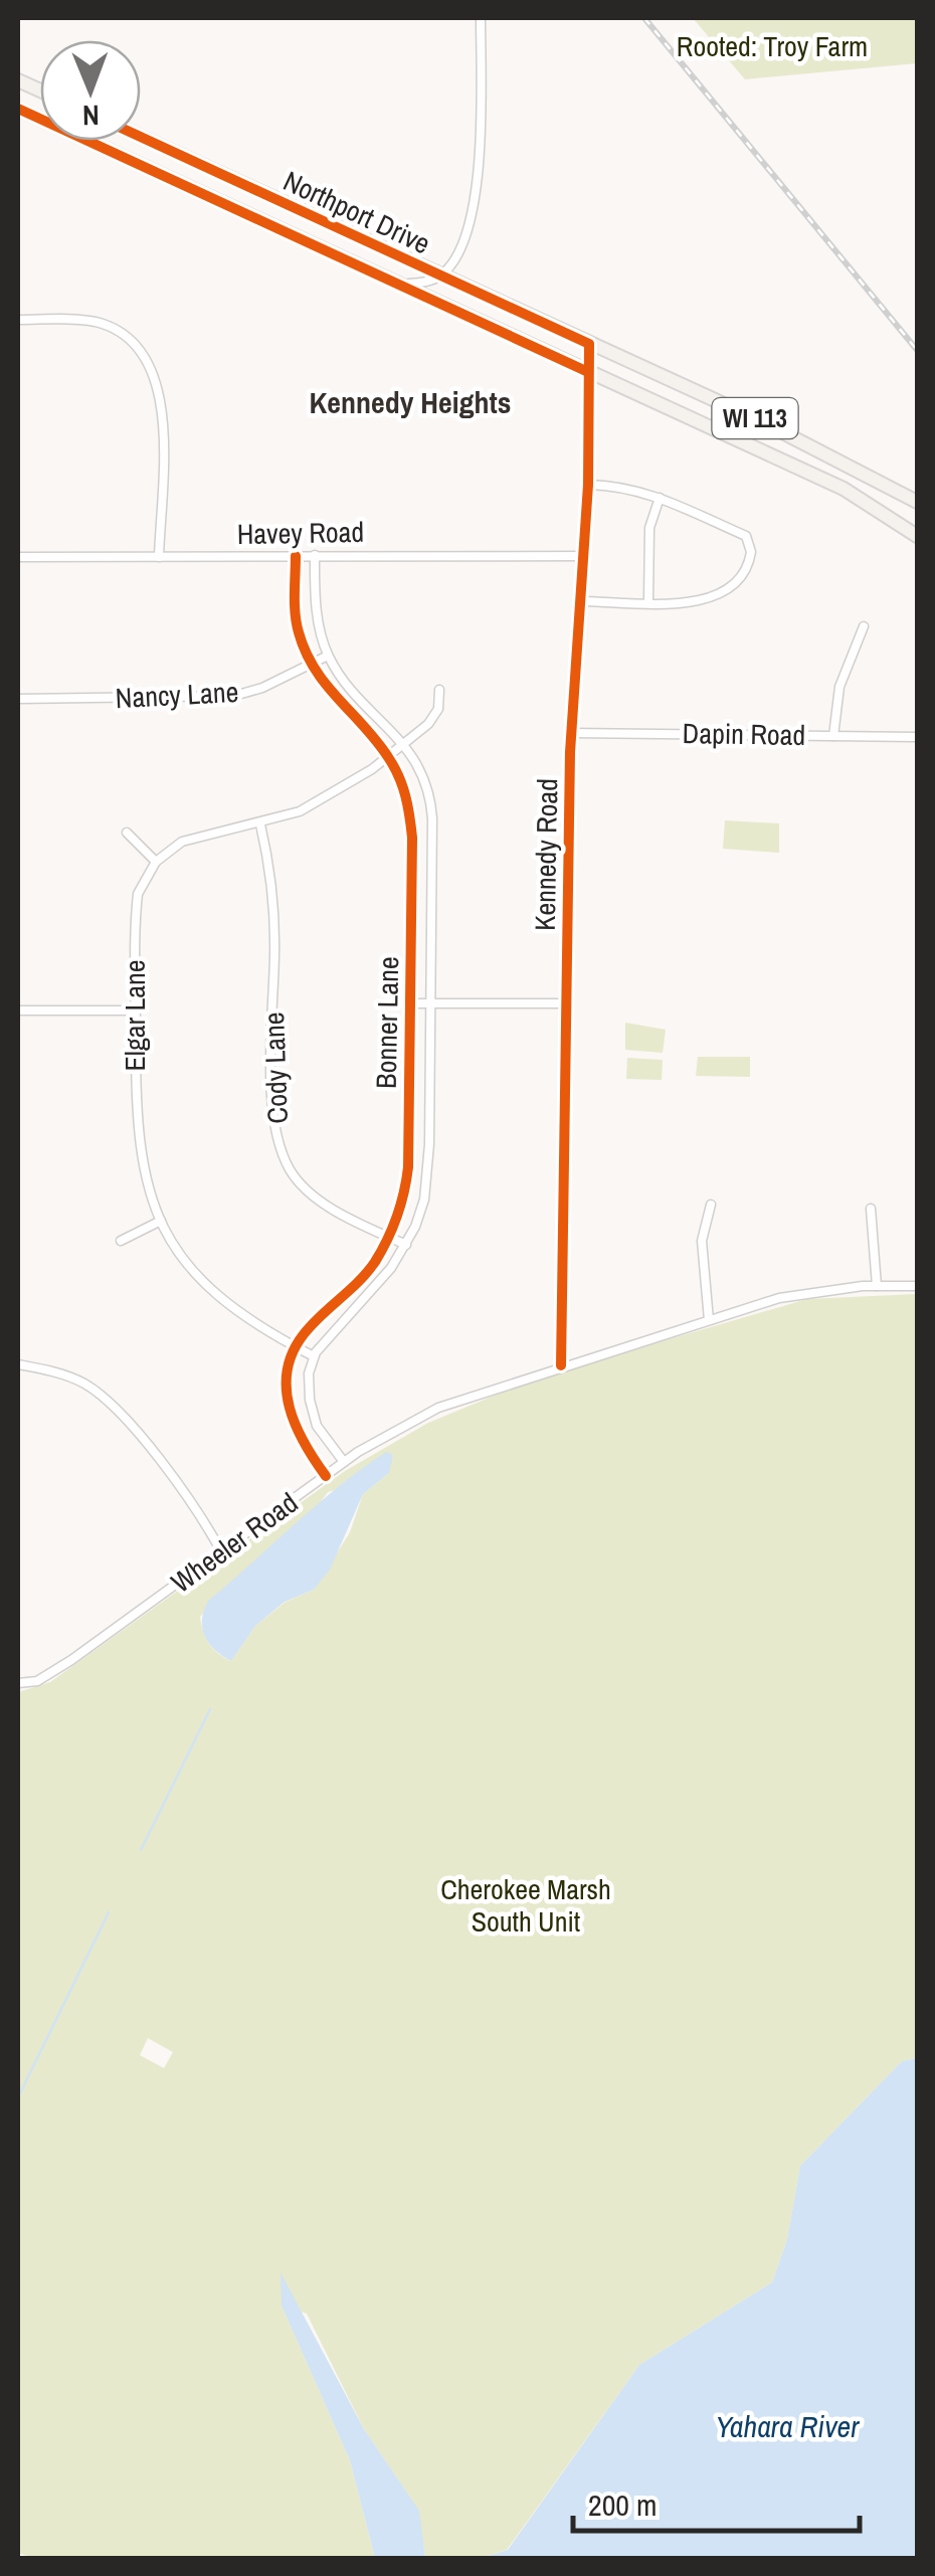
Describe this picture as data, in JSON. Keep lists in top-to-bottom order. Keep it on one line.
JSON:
{"streets":{"main road":["Northport Drive","WI 113"],"street":["Havey Road","Nancy Lane","Dapin Road","Kennedy Road","Elgar Lane","Bonner Lane","Cody Lane","Wheeler Road"]},"crossings":[["Northport Drive","Kennedy Road"],["Havey Road","Kennedy Road"],["Havey Road","Bonner Lane"],["Nancy Lane","Bonner Lane"],["Dapin Road","Kennedy Road"],["Kennedy Road","Wheeler Road"],["Elgar Lane","Bonner Lane"],["Bonner Lane","Cody Lane"]],"districts":["Kennedy Heights"],"water":["Yahara River"],"parks":["Rooted: Troy Farm","Cherokee Marsh South Unit"],"scale_bar":"200 m","north":"bottom"}
